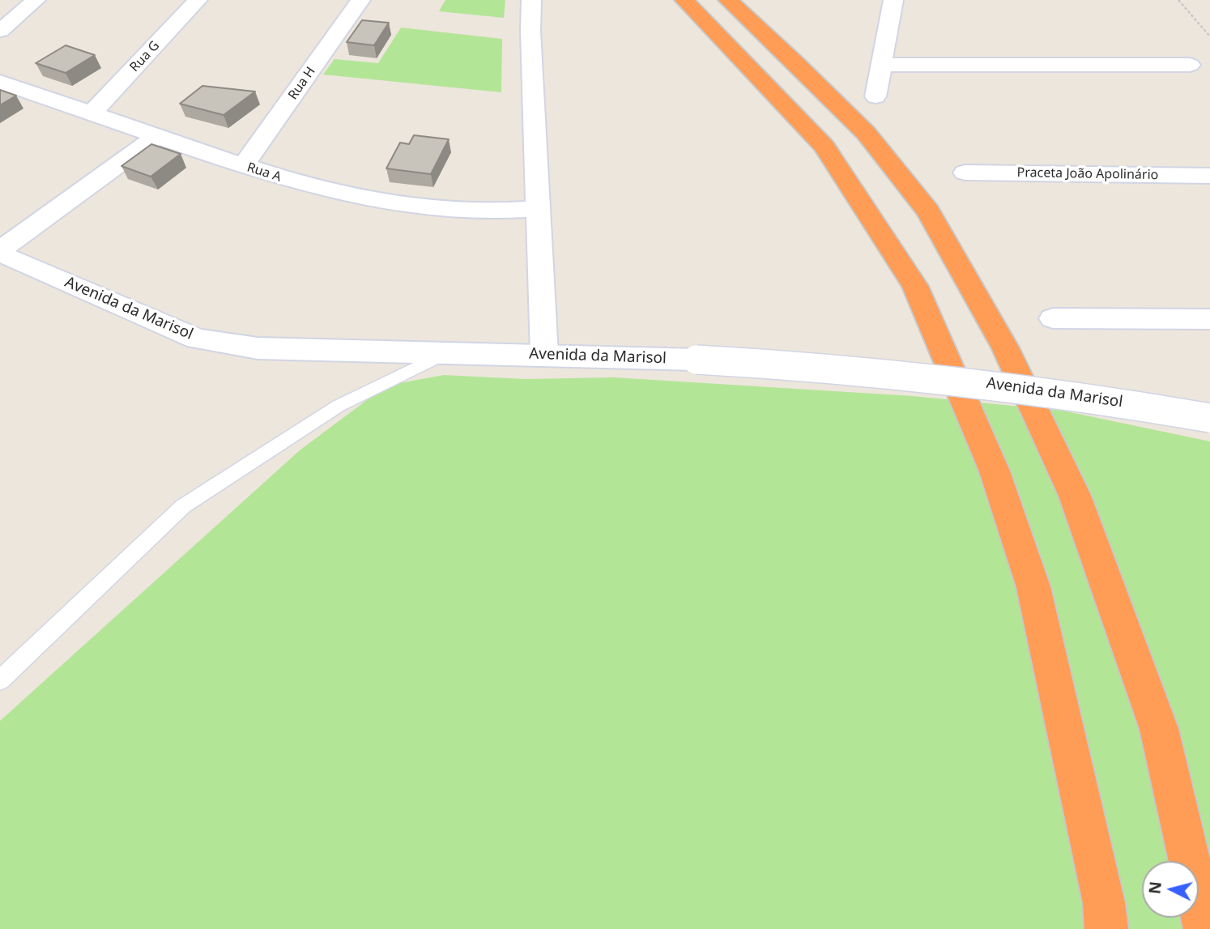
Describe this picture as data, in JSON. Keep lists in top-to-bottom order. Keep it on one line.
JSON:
{"streets":{"street":["Rua G","Rua H","Rua A","Praceta João Apolinário","Avenida da Marisol"]},"crossings":[["Rua G","Rua A"],["Rua H","Rua A"]],"north":"left"}
